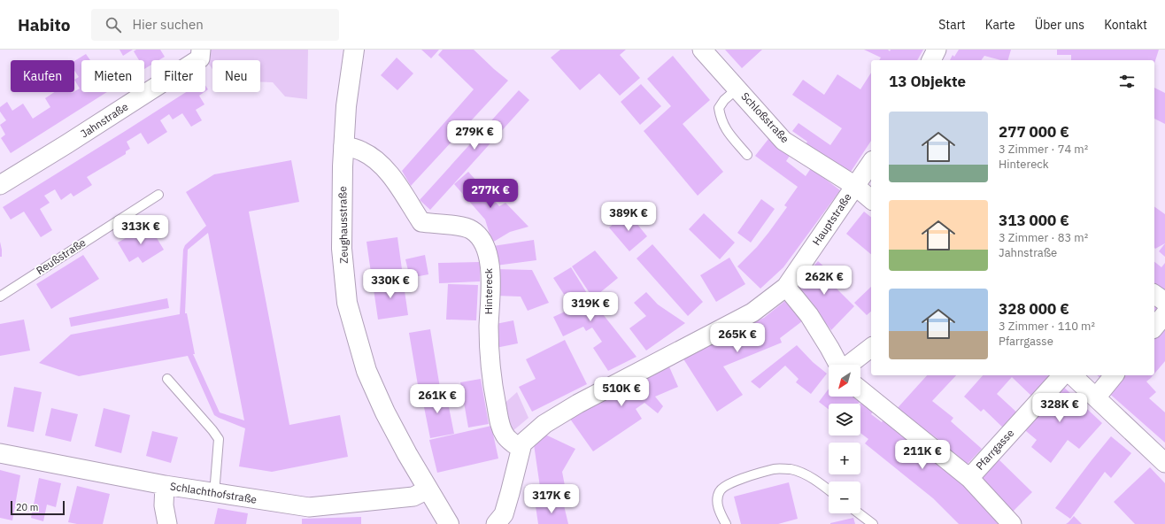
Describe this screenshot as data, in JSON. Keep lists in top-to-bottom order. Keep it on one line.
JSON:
{"streets":{"street":["Schloßstraße","Jahnstraße","Hauptstraße","Zeughausstraße","Hintereck","Pfarrgasse","Schlachthofstraße"],"lane":["Reußstraße"]},"crossings":[["Schloßstraße","Hauptstraße"],["Hauptstraße","Hintereck"],["Zeughausstraße","Hintereck"],["Zeughausstraße","Schlachthofstraße"]],"scale_bar":"20 m","north":"bottom left","page":{"header":"Habito","search":"Hier suchen","nav":["Start","Karte","Über uns","Kontakt"],"chip":["Kaufen","Mieten","Filter","Neu"],"heading":"13 Objekte","list":[{"name":"277 000 €","note":"3 Zimmer · 74 m² · Hintereck"},{"name":"313 000 €","note":"3 Zimmer · 83 m² · Jahnstraße"},{"name":"328 000 €","note":"3 Zimmer · 110 m² · Pfarrgasse"}],"price":["279K €","277K €","389K €","313K €","262K €","330K €","319K €","265K €","510K €","261K €","328K €","211K €","317K €"],"map_buttons":["+","−"],"scale":"20 m"}}
